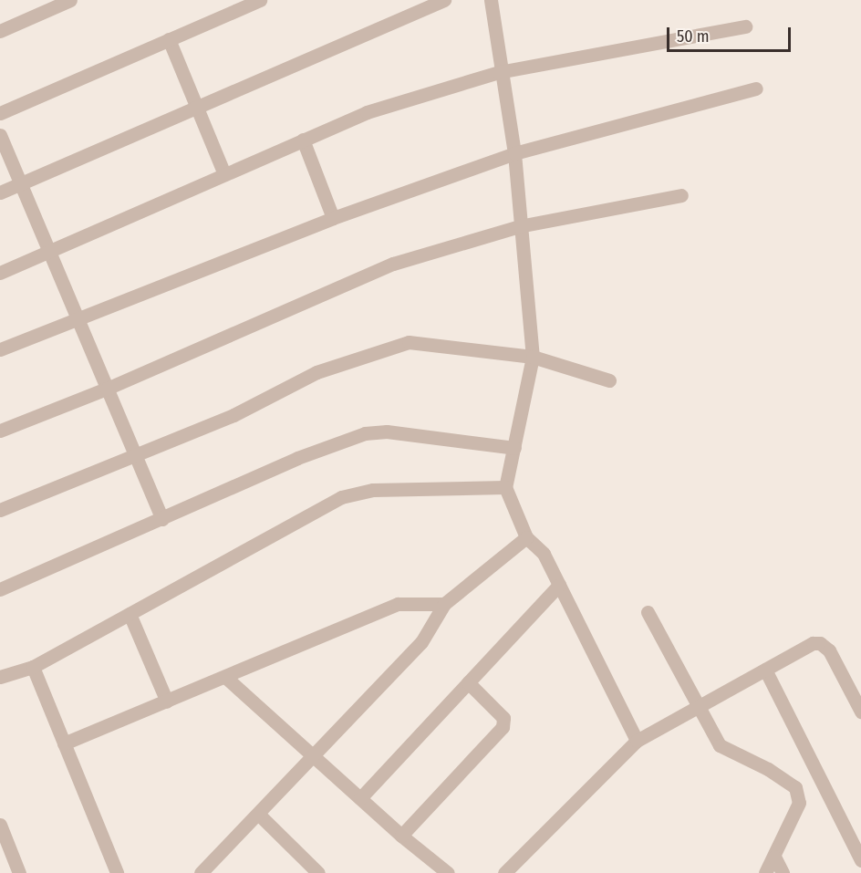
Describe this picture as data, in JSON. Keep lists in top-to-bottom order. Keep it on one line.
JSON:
{"scale_bar":"50 m"}
